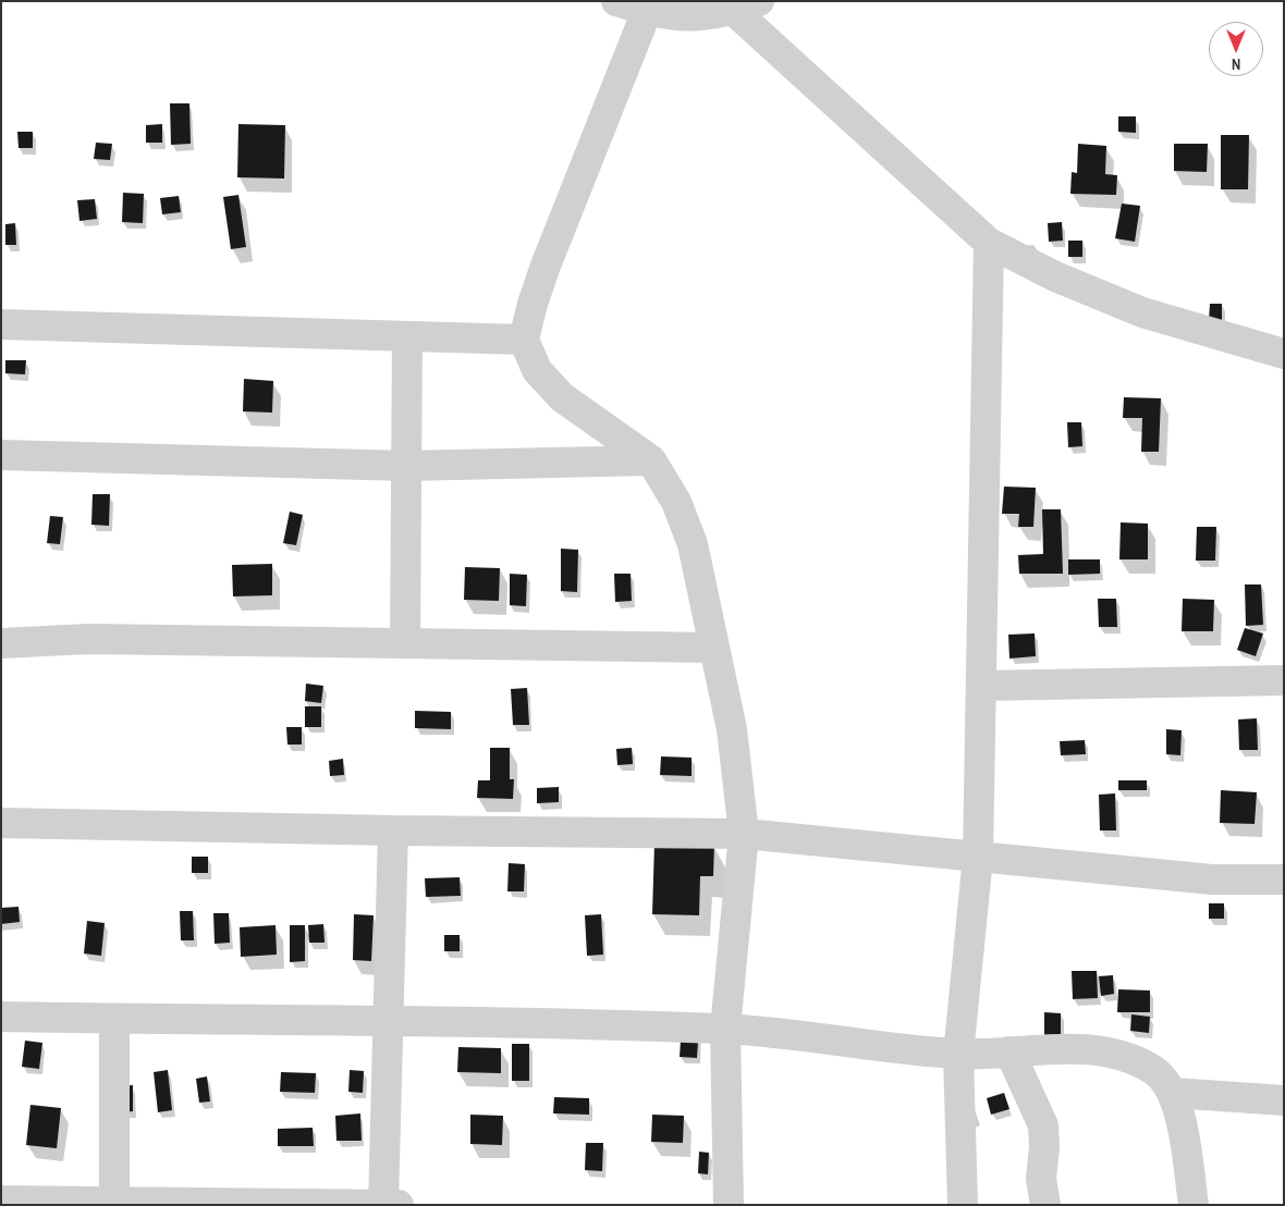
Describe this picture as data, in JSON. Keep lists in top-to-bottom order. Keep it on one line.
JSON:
{"north":"bottom"}
